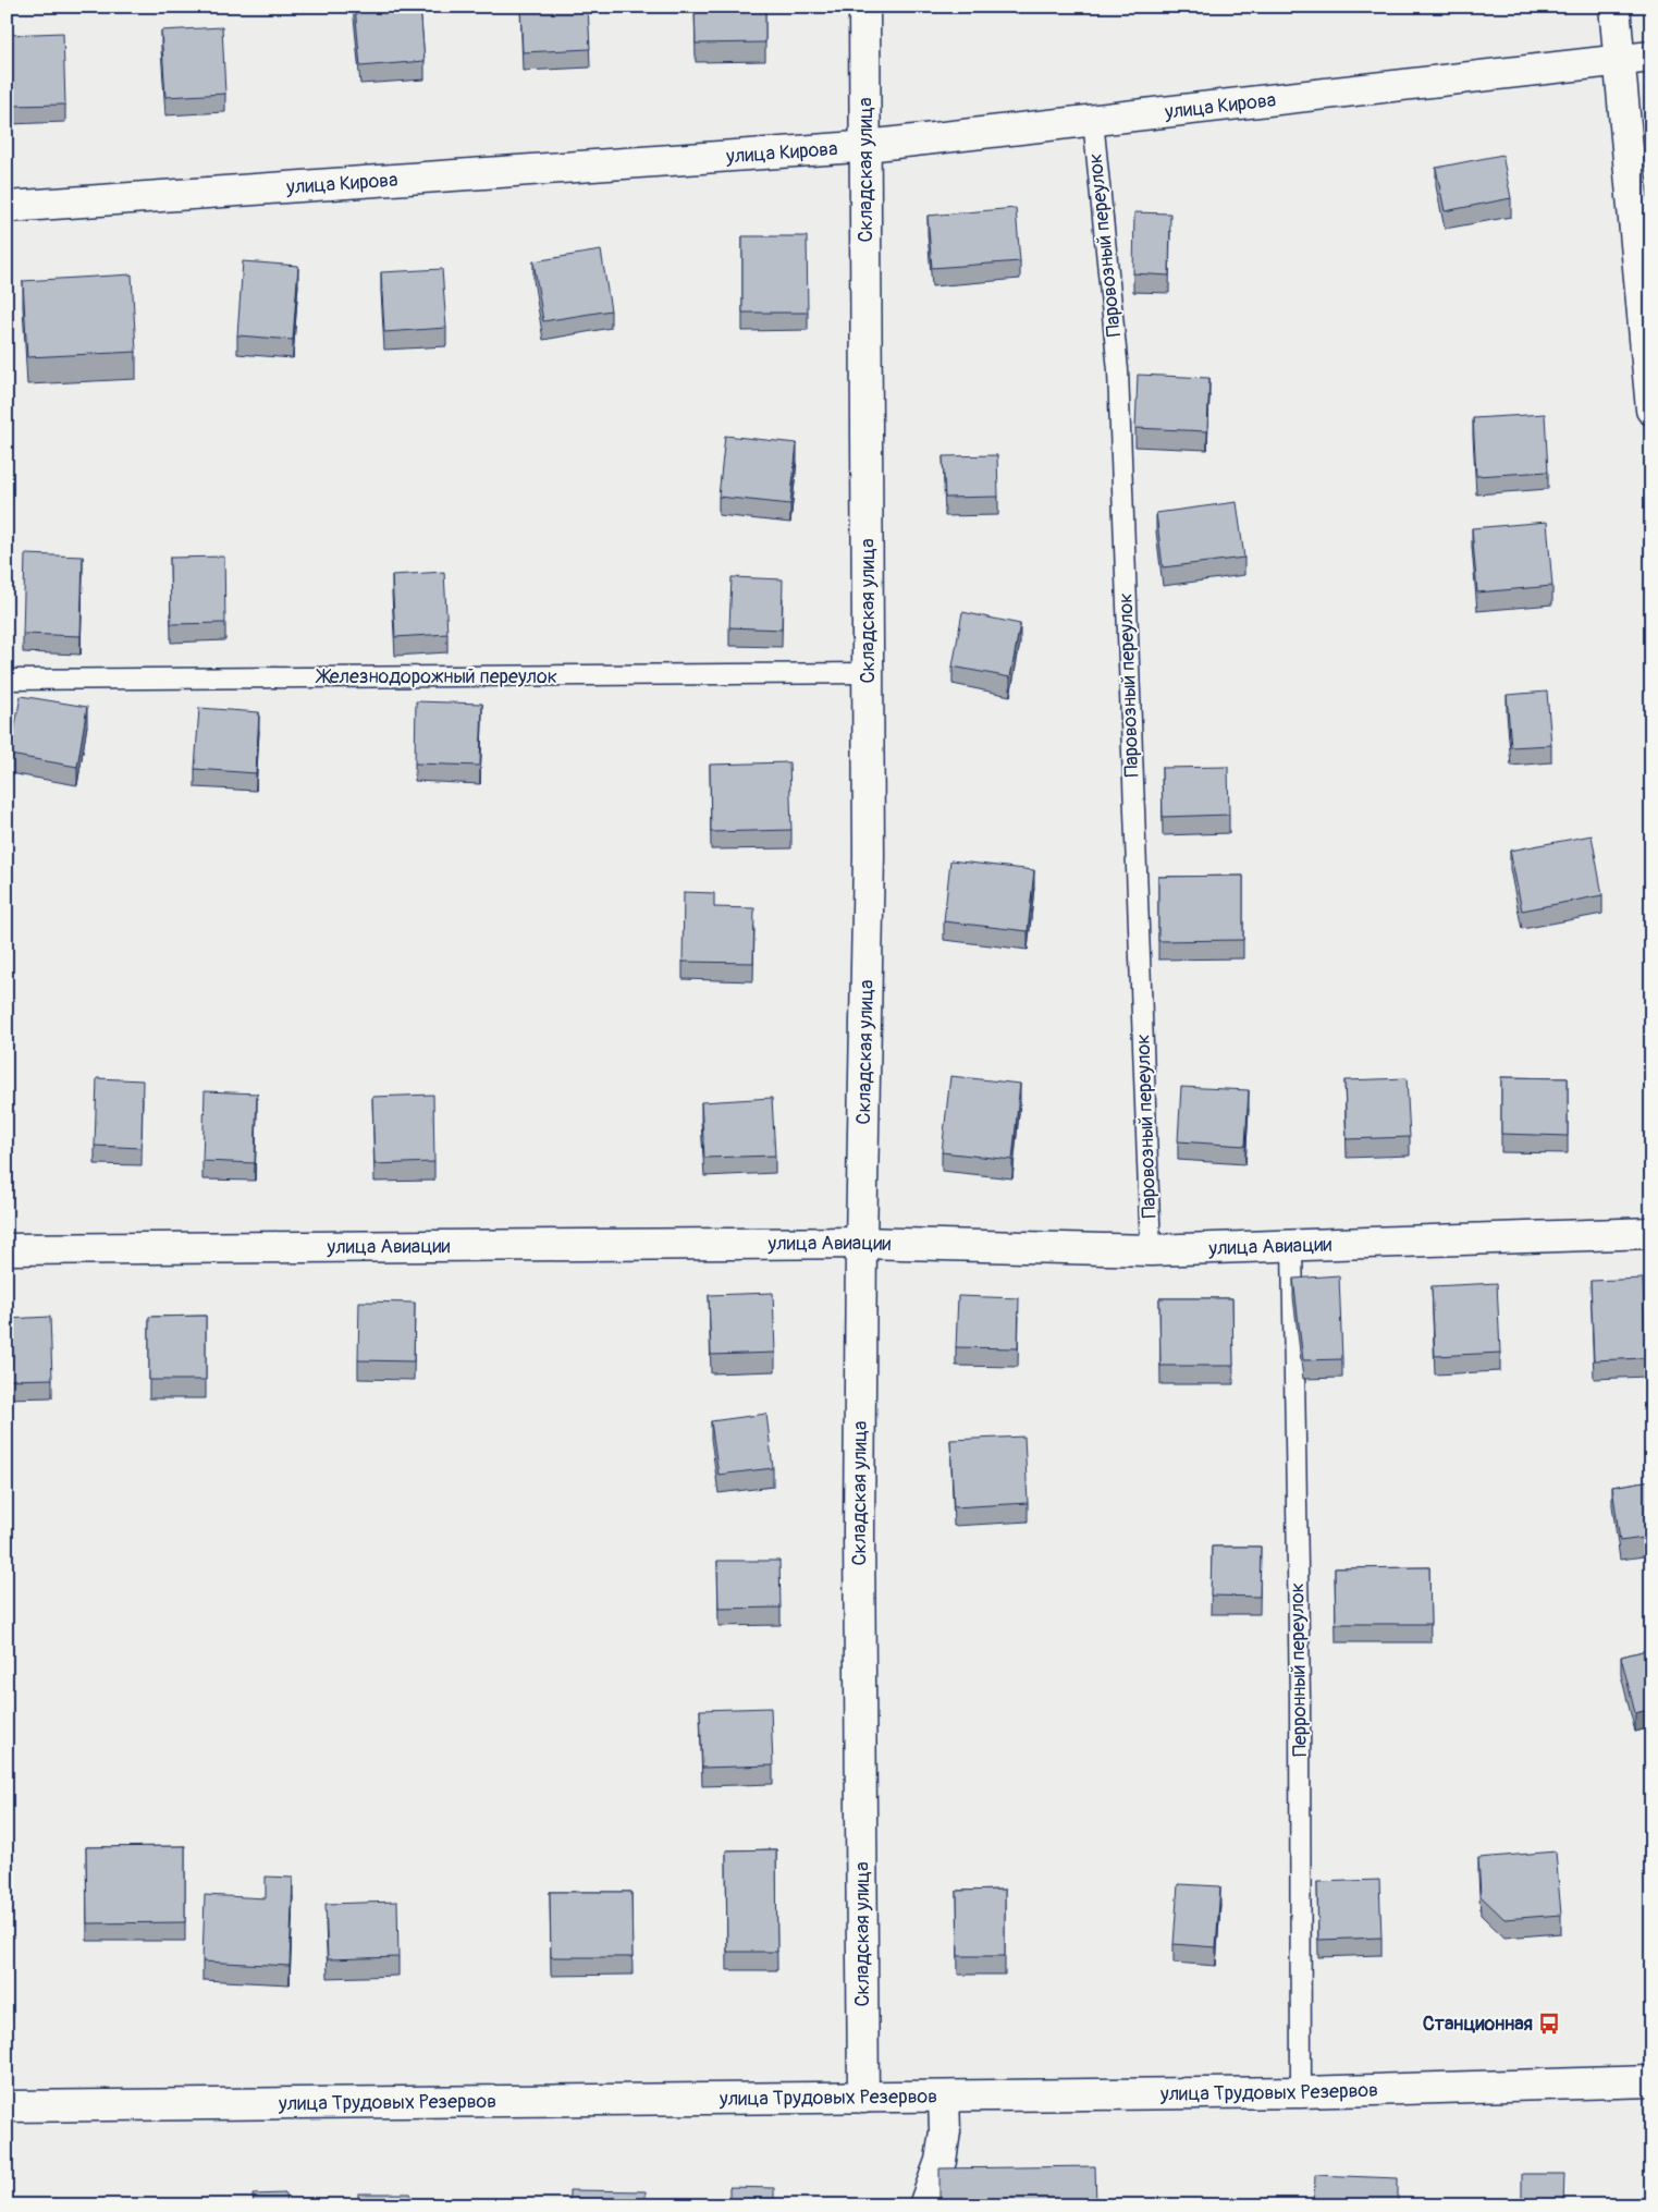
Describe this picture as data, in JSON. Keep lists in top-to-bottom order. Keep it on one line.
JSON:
{"streets":{"street":["улица Кирова","Складская улица","улица Авиации","улица Трудовых Резервов"],"lane":["Паровозный переулок","Железнодорожный переулок","Перронный переулок"]},"crossings":[["улица Кирова","Складская улица"],["улица Кирова","Паровозный переулок"],["Складская улица","Железнодорожный переулок"],["Складская улица","улица Авиации"],["Складская улица","улица Трудовых Резервов"],["Паровозный переулок","улица Авиации"],["улица Авиации","Перронный переулок"],["Перронный переулок","улица Трудовых Резервов"]],"places":{"bus stop":["Станционная"]}}
